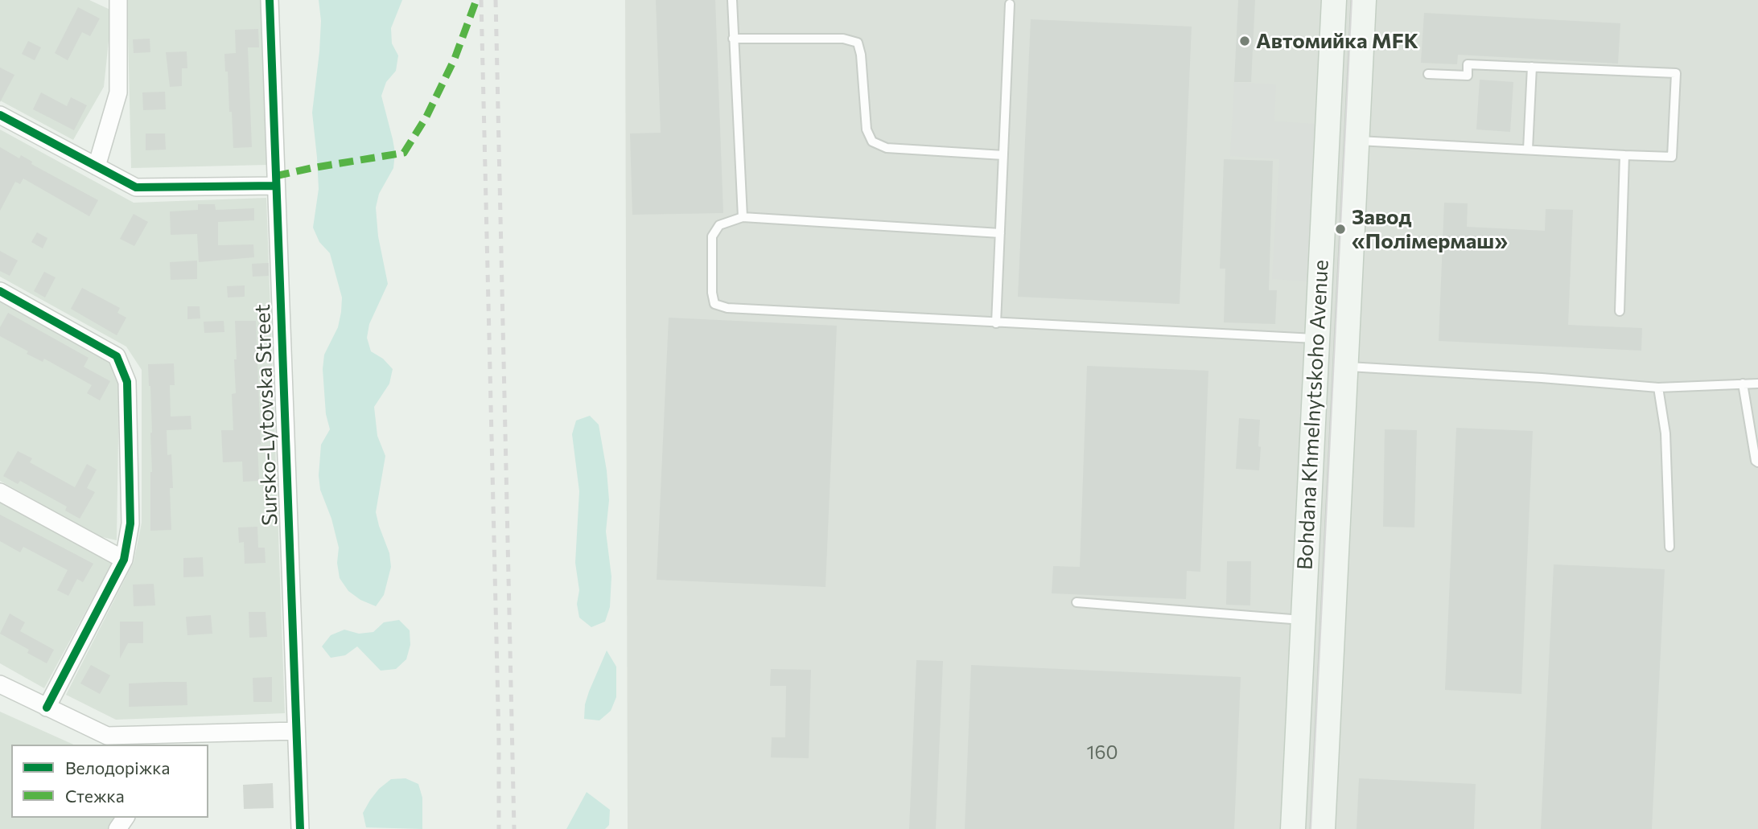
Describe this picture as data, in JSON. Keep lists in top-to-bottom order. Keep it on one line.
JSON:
{"streets":{"main road":["Bohdana Khmelnytskoho Avenue"],"street":["Sursko-Lytovska Street"]},"places":["Автомийка MFK","Завод «Полімермаш»"],"house_numbers":["160"],"legend":["Велодоріжка","Стежка"]}
